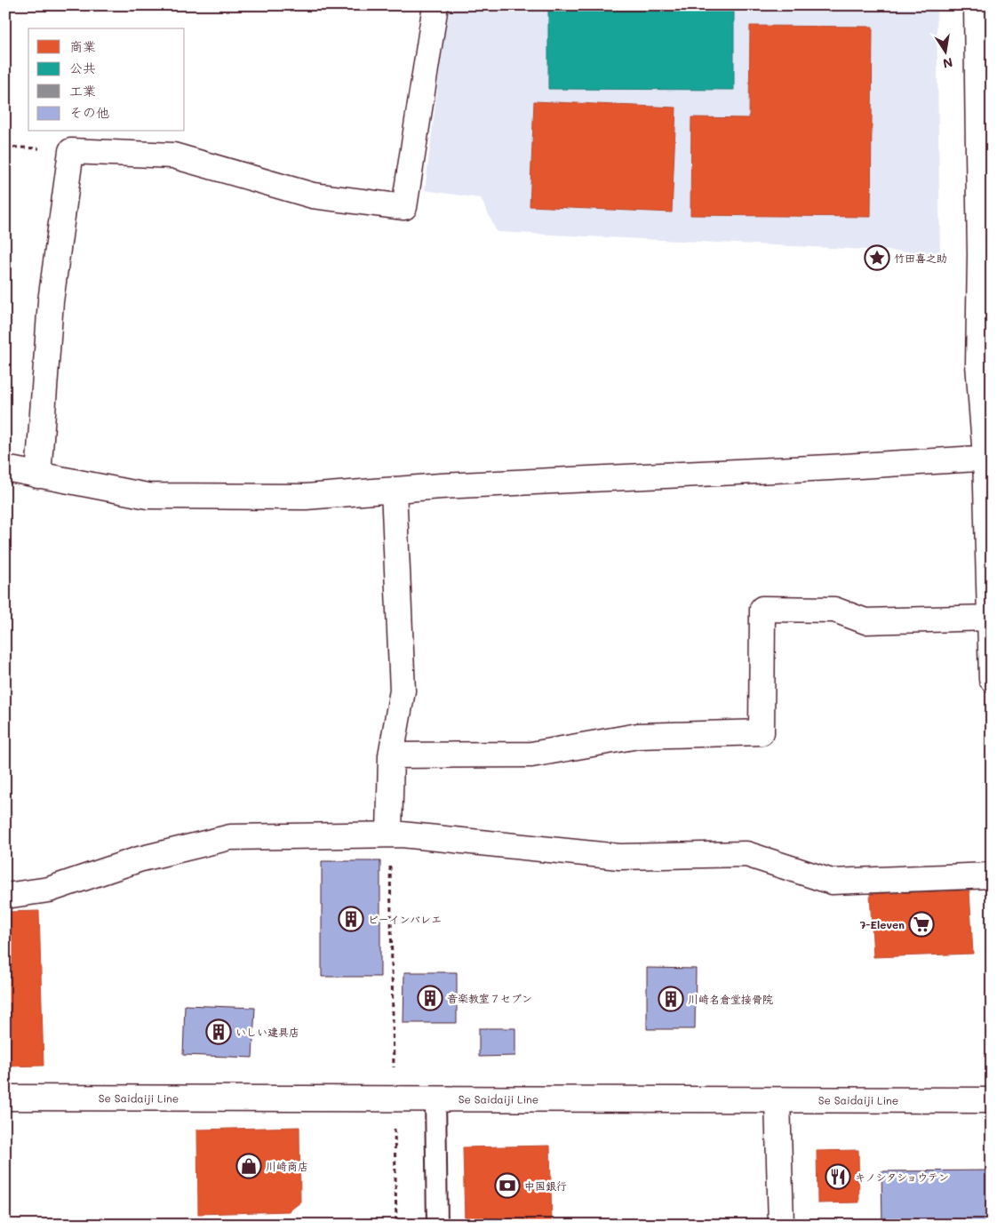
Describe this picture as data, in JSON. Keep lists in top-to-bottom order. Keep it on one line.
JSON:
{"streets":{"street":["Se Saidaiji Line"]},"places":{"place":["竹田喜之助"],"building":["ビーインバレエ","音楽教室７セブン","川﨑名倉堂接骨院","いしい建具店"],"supermarket":["7-Eleven"],"shop":["川﨑商店"],"restaurant":["キノシタショウテン"],"bank":["中国銀行"]},"legend":["商業","公共","工業","その他"],"north":"bottom"}
